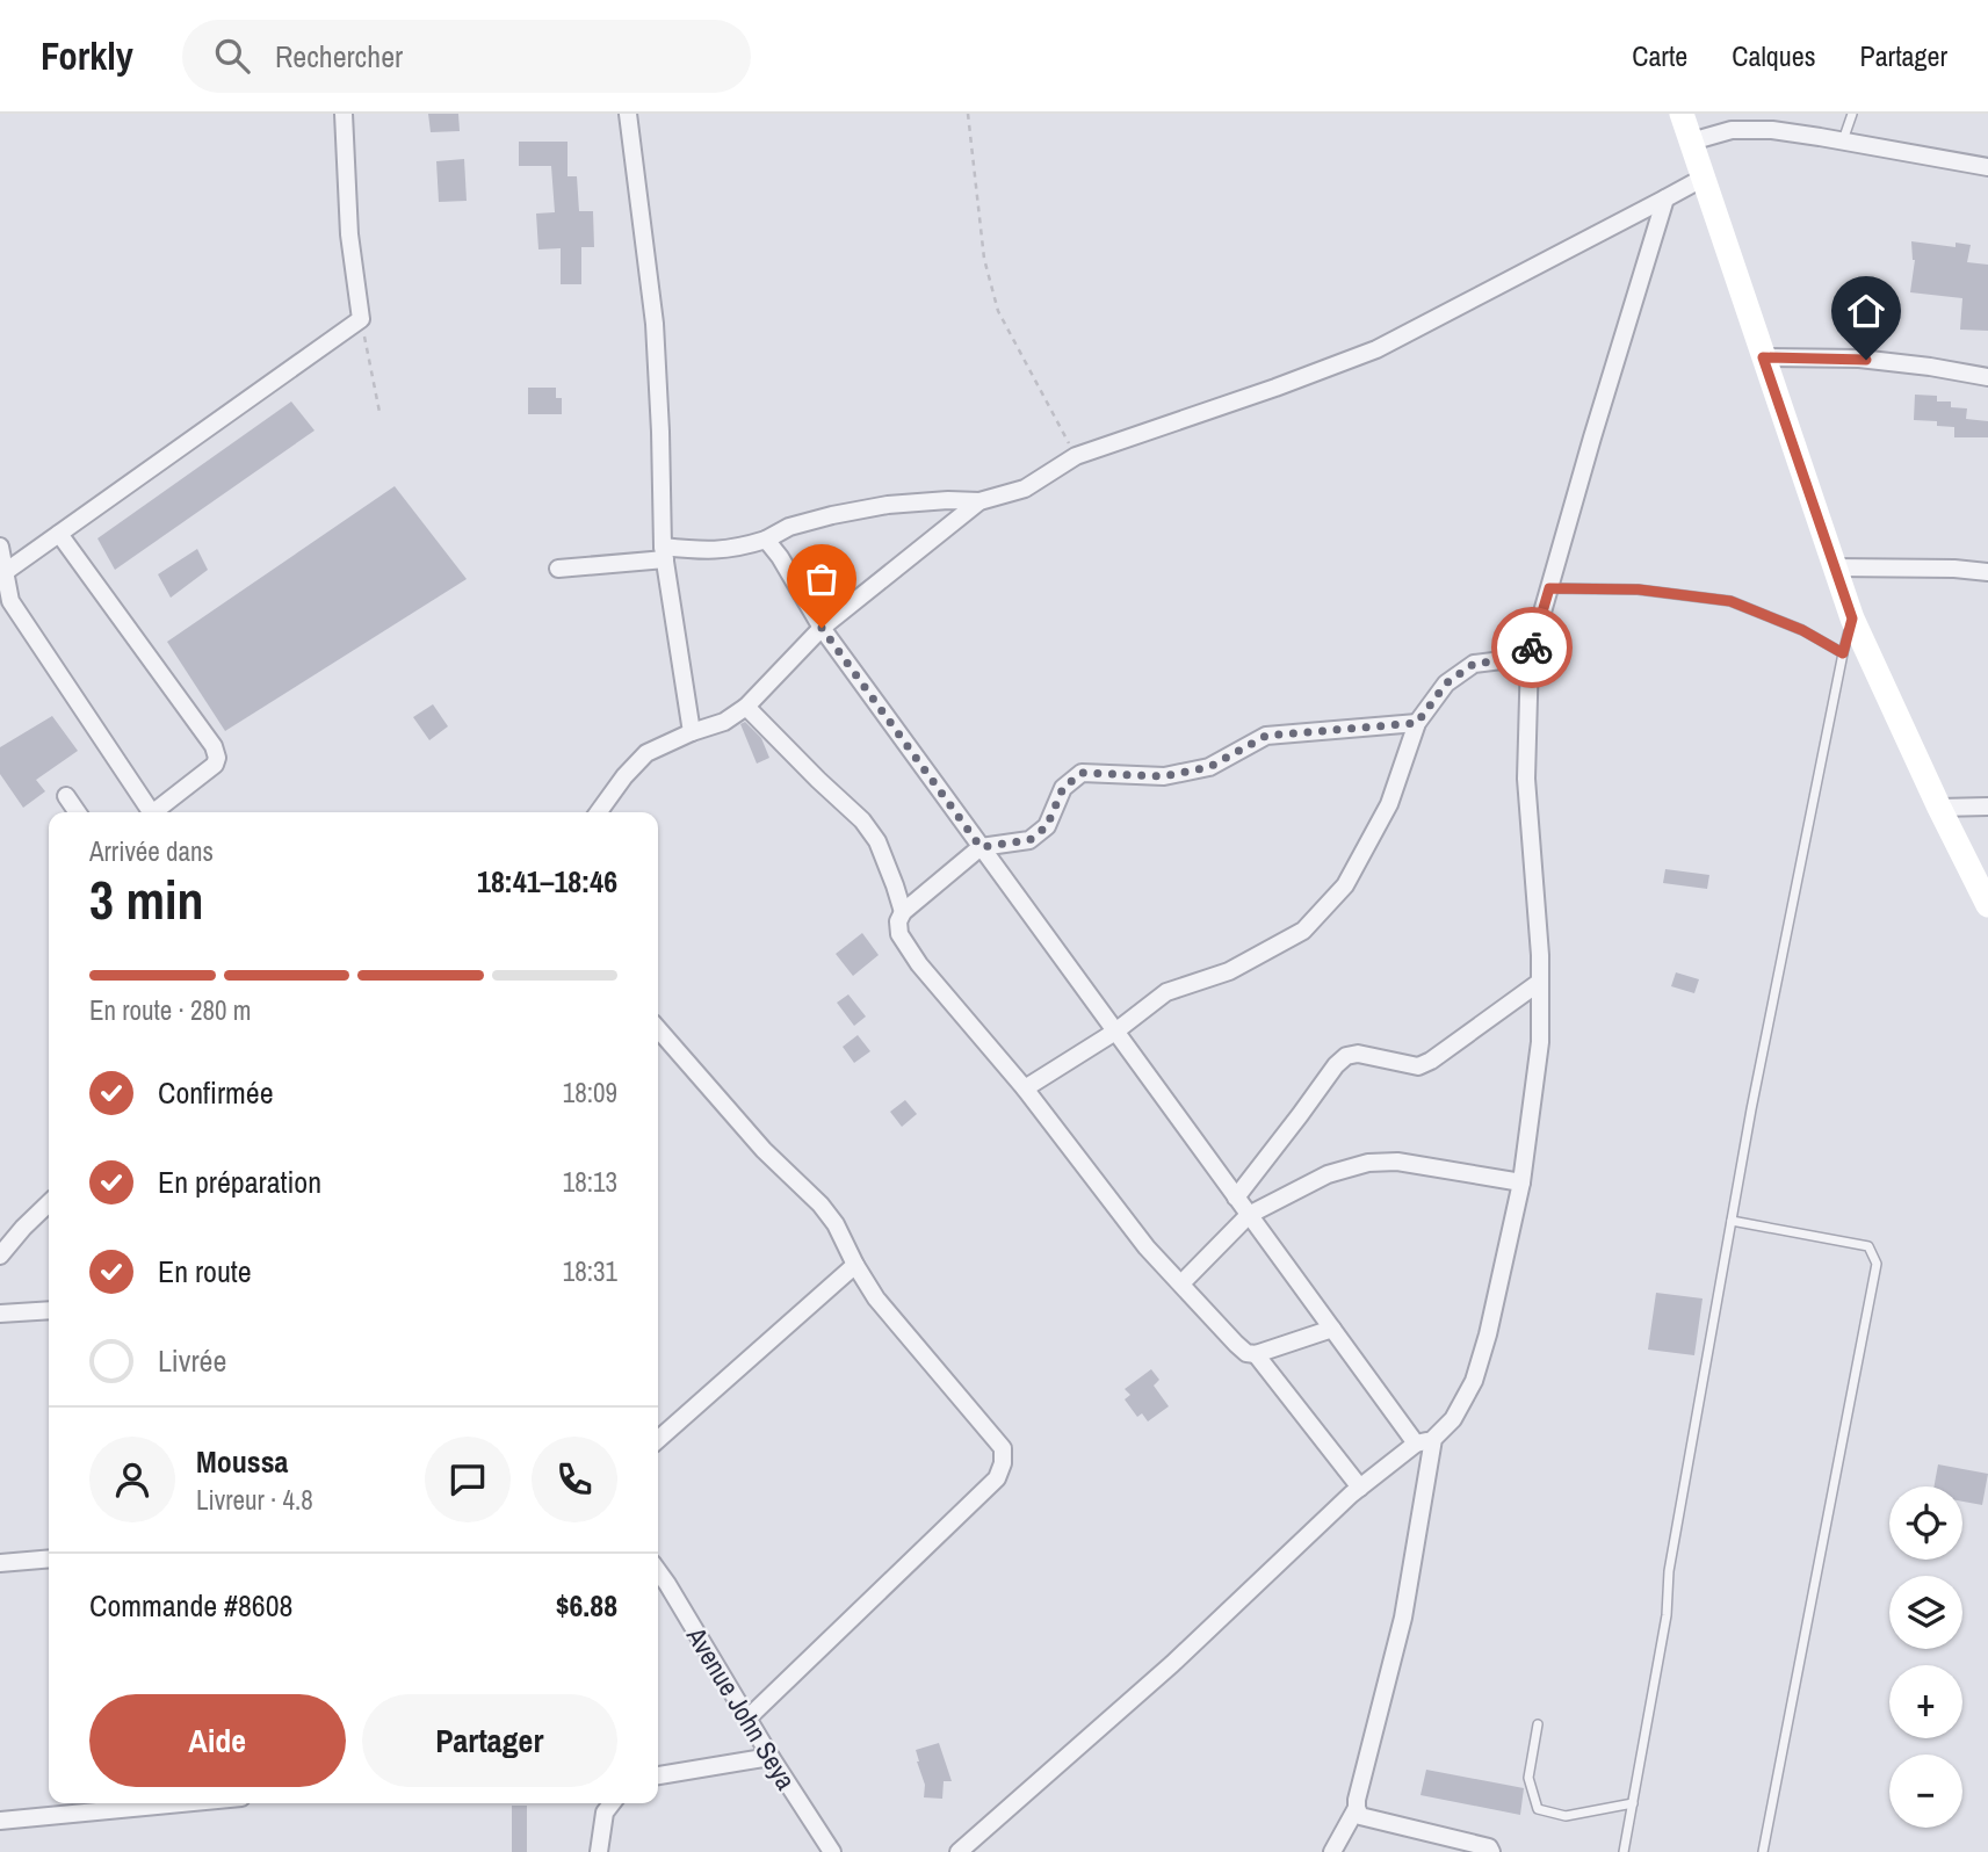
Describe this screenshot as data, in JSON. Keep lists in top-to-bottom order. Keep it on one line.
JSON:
{"streets":{"street":["Avenue John Seya"]},"page":{"header":"Forkly","search":"Rechercher","nav":["Carte","Calques","Partager"],"heading":["3 min","Arrivée dans","18:41–18:46"],"panel":["Moussa","Livreur · 4.8","Commande #8608","$6.88"],"bar":"En route · 280 m","list":[["Confirmée","18:09"],["En préparation","18:13"],["En route","18:31"],"Livrée"],"map_buttons":["+","−"],"buttons":["Aide","Partager"]}}
